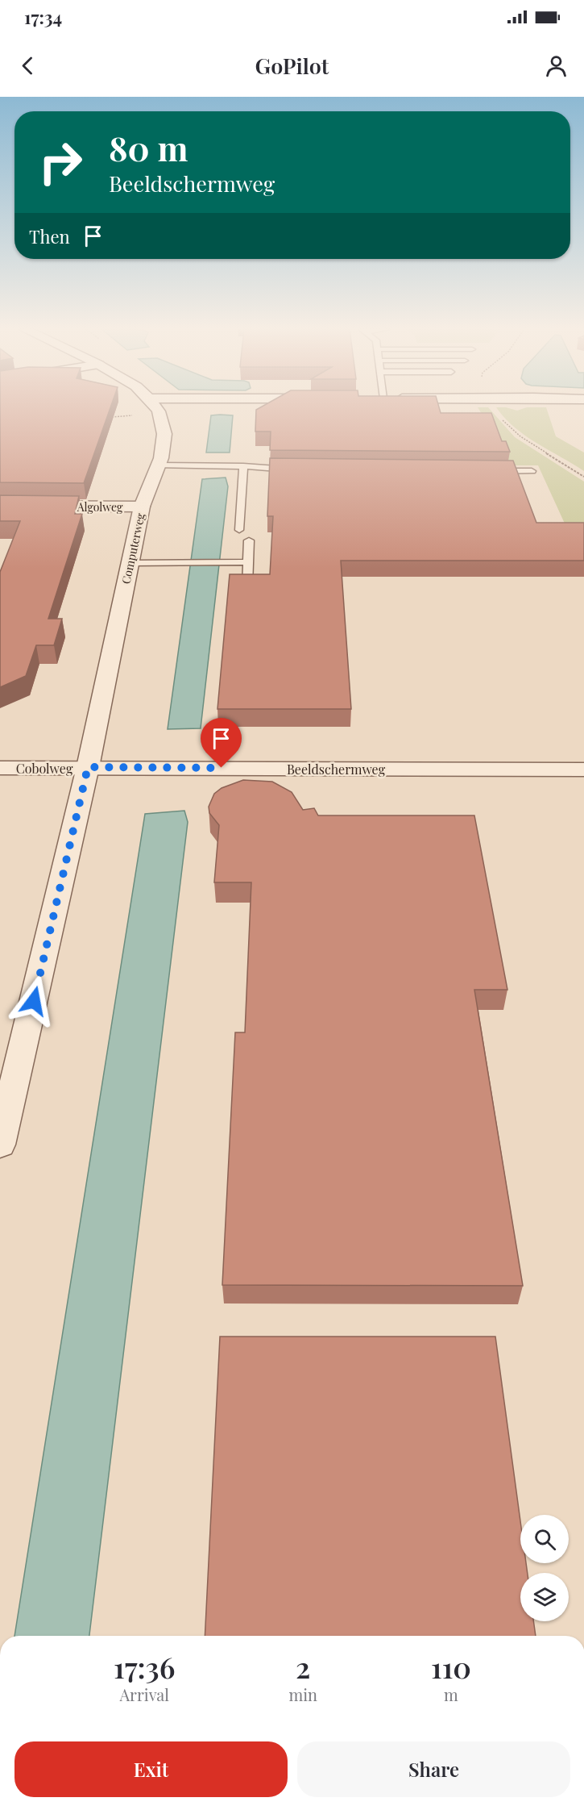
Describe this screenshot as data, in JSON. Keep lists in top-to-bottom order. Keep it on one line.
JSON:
{"streets":{"street":["Algolweg","Computerweg","Cobolweg","Beeldschermweg"]},"crossings":[["Algolweg","Computerweg"],["Computerweg","Cobolweg"],["Computerweg","Beeldschermweg"],["Cobolweg","Beeldschermweg"]],"page":{"status":"17:34","header":"GoPilot","turn":["80 m","Beeldschermweg"],"then":"Then","eta":["17:36","Arrival","2","min","110","m"],"buttons":["Exit","Share"]}}
